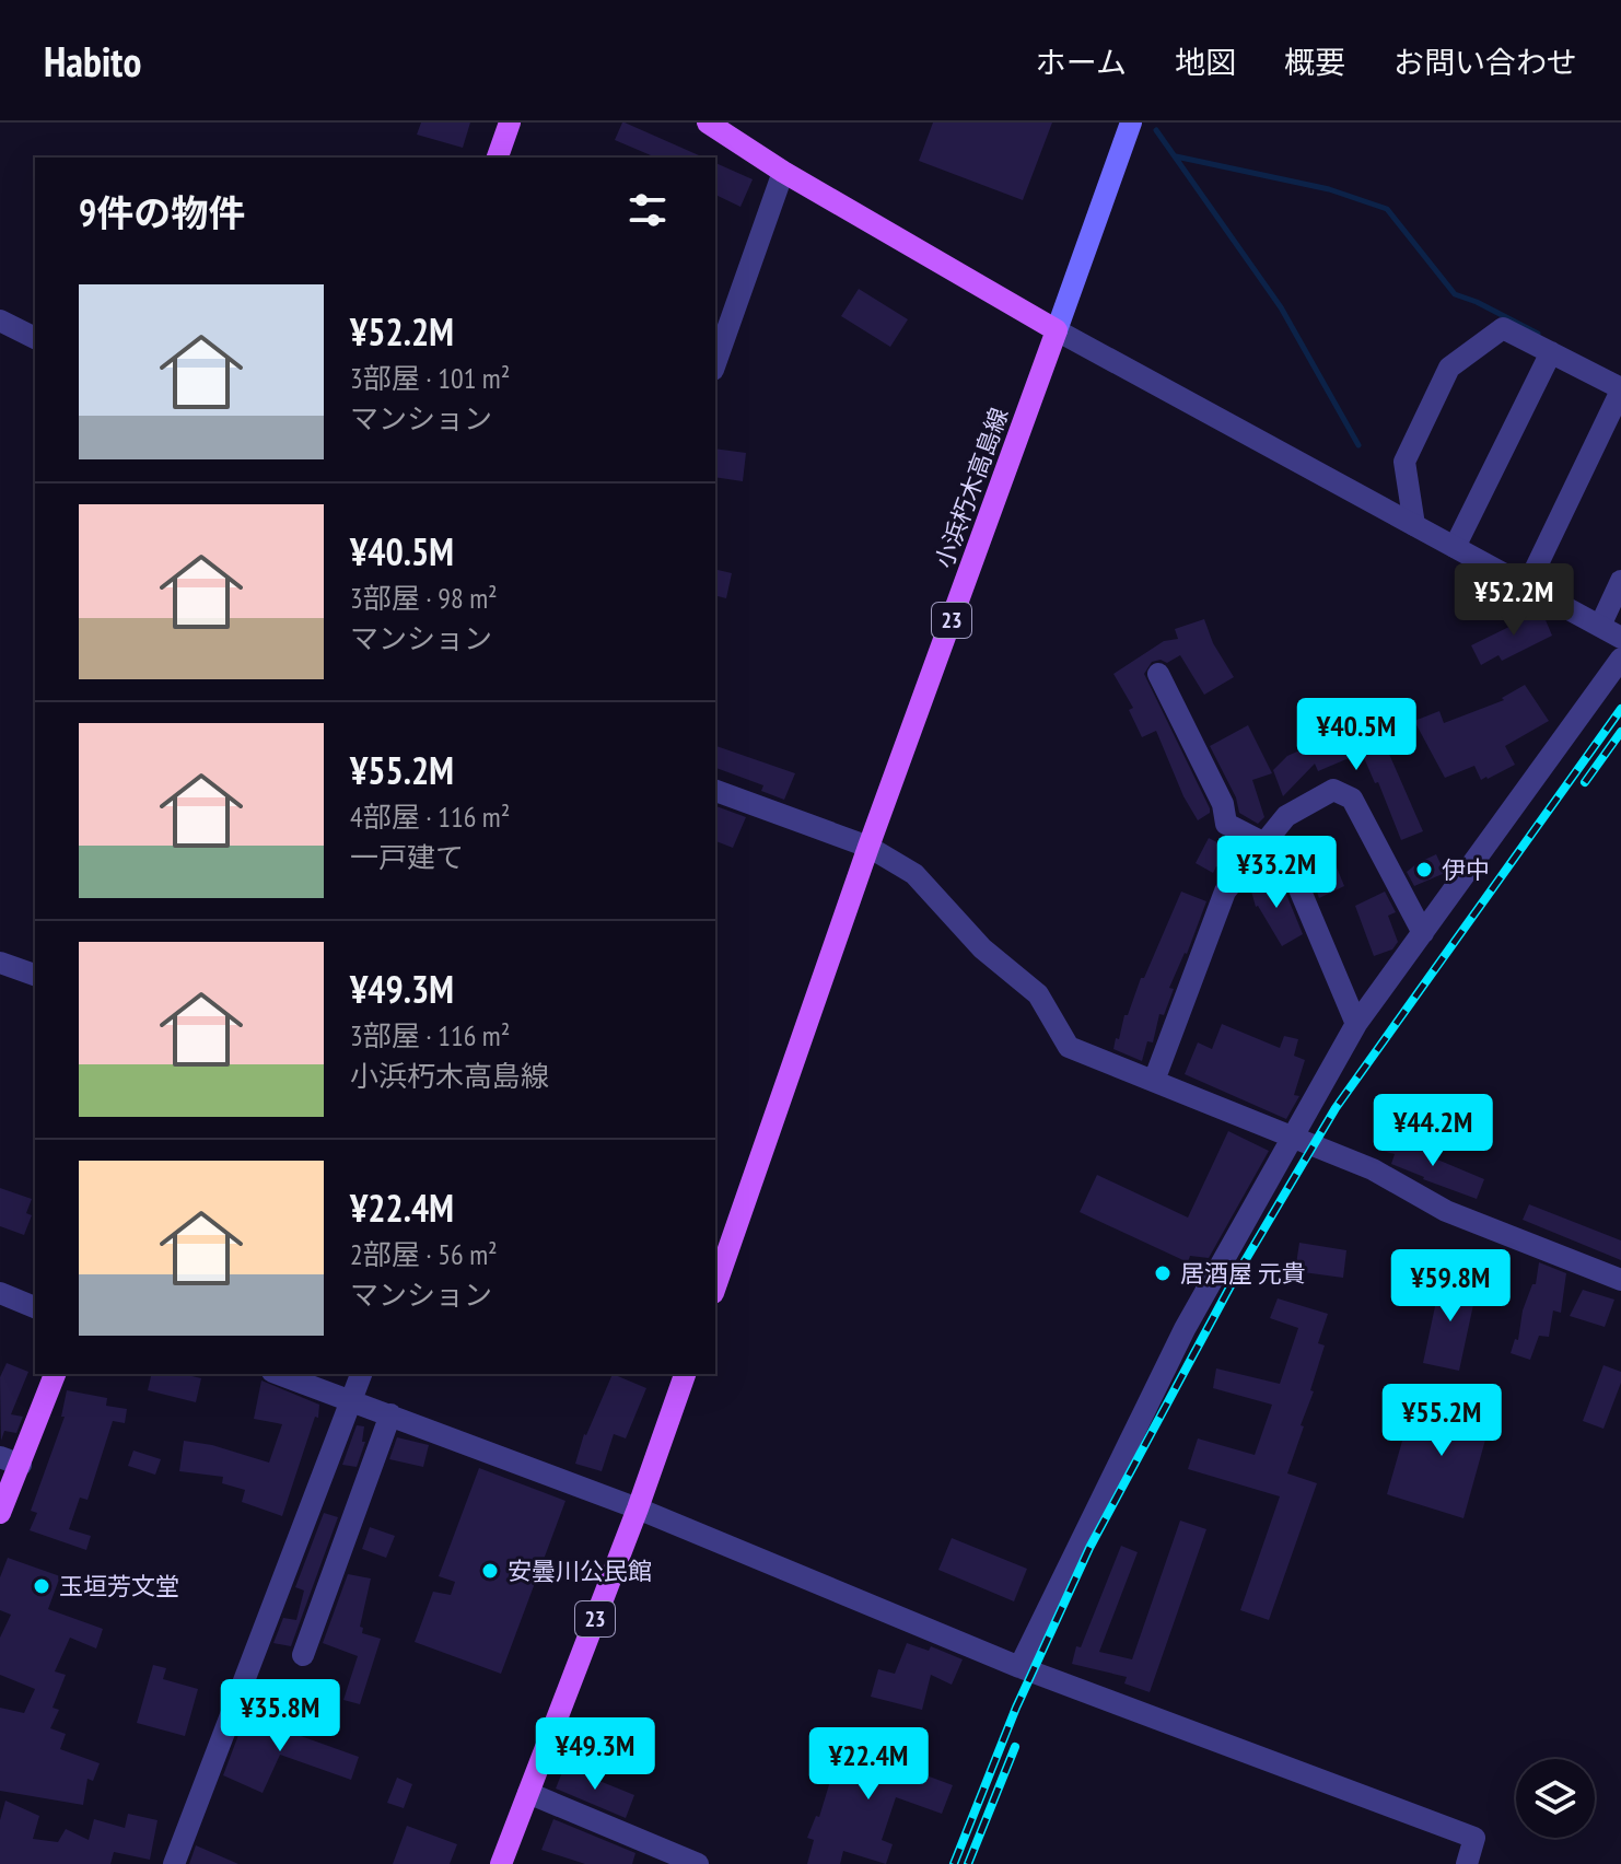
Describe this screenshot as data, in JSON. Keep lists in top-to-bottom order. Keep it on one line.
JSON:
{"streets":{"main road":["小浜朽木高島線","23"]},"places":["伊中","居酒屋 元貴","安曇川公民館","玉垣芳文堂"],"page":{"header":"Habito","nav":["ホーム","地図","概要","お問い合わせ"],"heading":"9件の物件","list":[{"name":"¥52.2M","note":"3部屋 · 101 m² · マンション"},{"name":"¥40.5M","note":"3部屋 · 98 m² · マンション"},{"name":"¥55.2M","note":"4部屋 · 116 m² · 一戸建て"},{"name":"¥49.3M","note":"3部屋 · 116 m² · 小浜朽木高島線"},{"name":"¥22.4M","note":"2部屋 · 56 m² · マンション"}],"price":["¥52.2M","¥40.5M","¥33.2M","¥44.2M","¥59.8M","¥55.2M","¥35.8M","¥49.3M","¥22.4M"]}}
